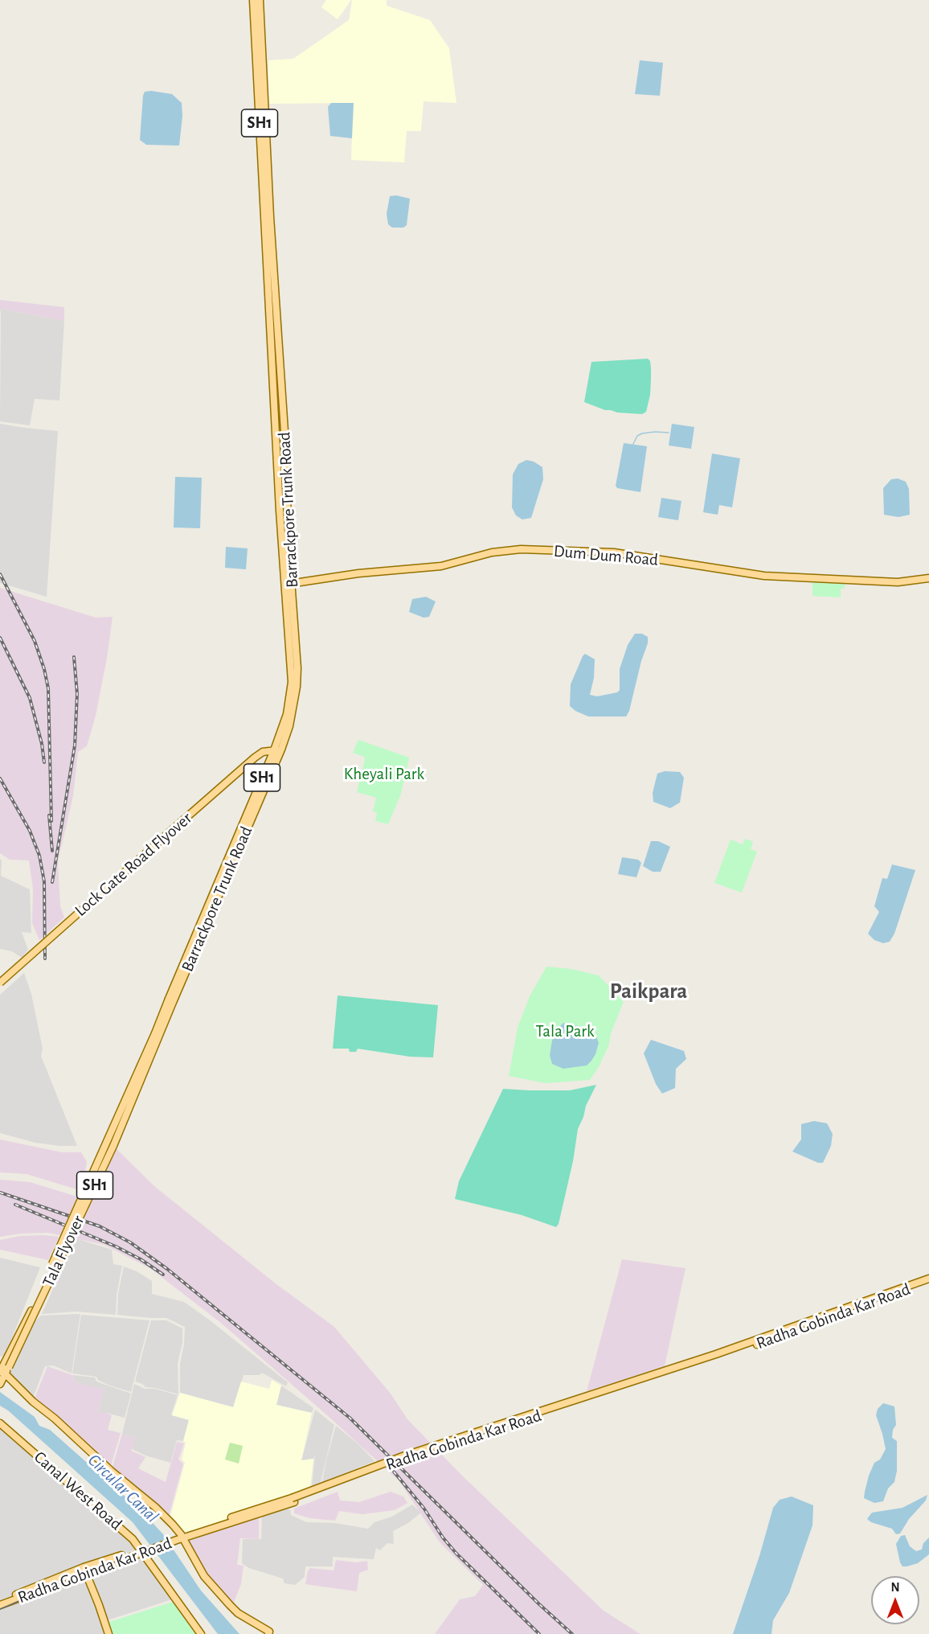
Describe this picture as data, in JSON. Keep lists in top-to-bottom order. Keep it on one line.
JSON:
{"streets":{"main road":["SH1","Barrackpore Trunk Road","Dum Dum Road","Lock Gate Road Flyover","Tala Flyover","Radha Gobinda Kar Road","Canal West Road"]},"crossings":[["SH1","Tala Flyover"],["Barrackpore Trunk Road","Dum Dum Road"],["Barrackpore Trunk Road","Lock Gate Road Flyover"],["Barrackpore Trunk Road","Tala Flyover"],["Radha Gobinda Kar Road","Canal West Road"]],"districts":["Paikpara"],"water":["Circular Canal"],"parks":["Kheyali Park","Tala Park"],"north":"top"}
